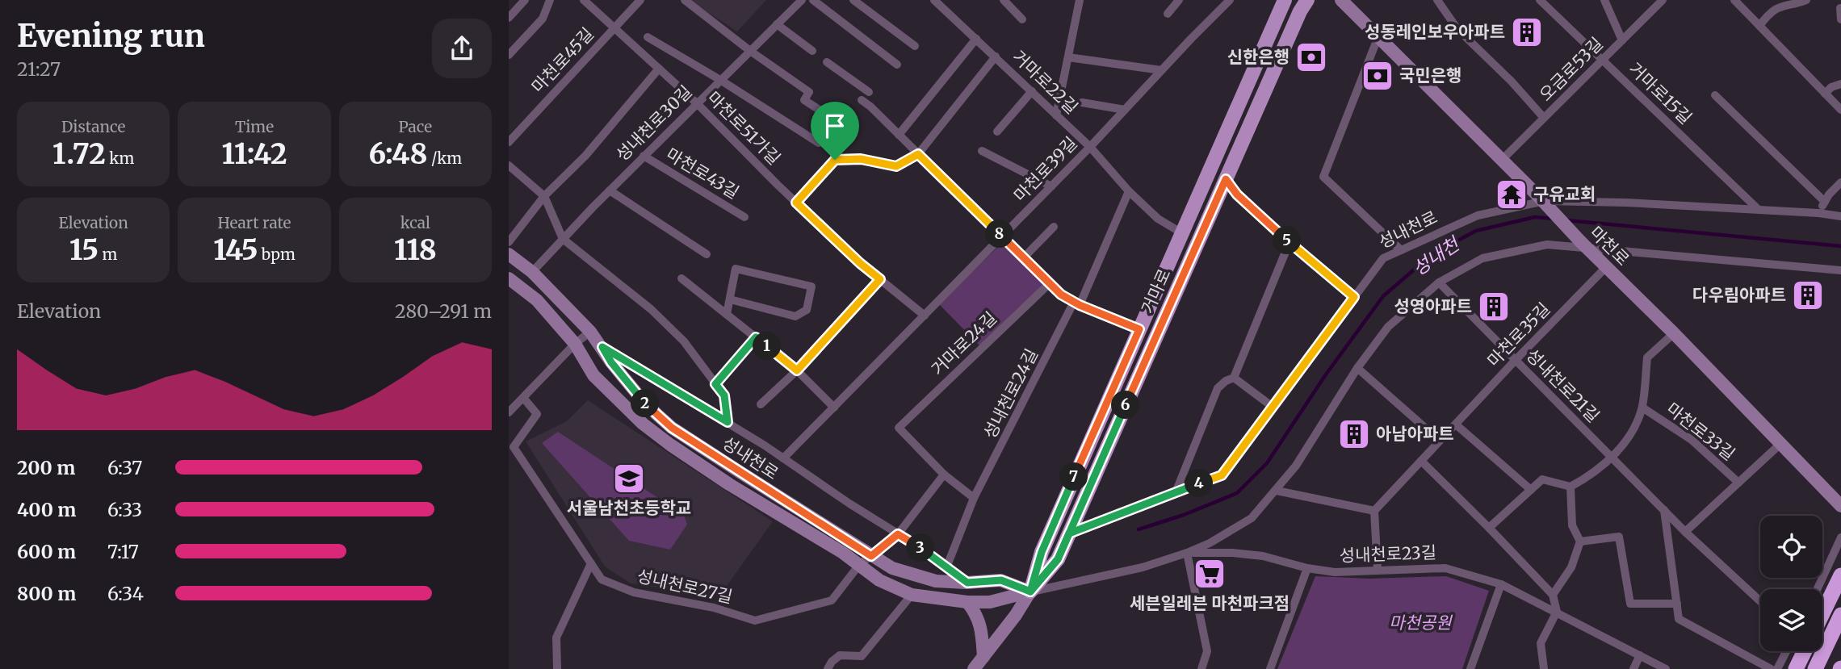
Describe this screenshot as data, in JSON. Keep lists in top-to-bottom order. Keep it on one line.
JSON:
{"streets":{"main road":["거마로"],"street":["마천로45길","오금로53길","거마로22길","거마로15길","성내천로30길","마천로51가길","마천로39길","마천로43길","성내천로","마천로","마천로35길","거마로24길","성내천로21길","성내천로24길","마천로33길","성내천로23길","성내천로27길"]},"crossings":[["마천로45길","마천로51가길"],["오금로53길","거마로15길"],["오금로53길","마천로"],["거마로22길","마천로39길"],["거마로22길","거마로"],["거마로22길","성내천로24길"],["거마로15길","성내천로"],["성내천로30길","마천로51가길"],["성내천로30길","마천로43길"],["성내천로30길","성내천로"],["마천로51가길","마천로39길"],["성내천로","마천로"],["성내천로","거마로"],["성내천로","성내천로21길"],["성내천로","성내천로23길"],["성내천로","성내천로27길"],["마천로","마천로35길"],["마천로","마천로33길"],["마천로35길","성내천로21길"],["성내천로21길","마천로33길"]],"water":["성내천"],"parks":["마천공원"],"places":{"building":["성동레인보우아파트","다우림아파트","성영아파트","아남아파트"],"bank":["신한은행","국민은행"],"temple":["구유교회"],"school or university":["서울남천초등학교"],"supermarket":["세븐일레븐 마천파크점"]},"page":{"heading":["Evening run","21:27"],"stats":[["Distance","1.72 km"],["Time","11:42"],["Pace","6:48 /km"],["Elevation","15 m"],["Heart rate","145 bpm"],["kcal","118"]],"pins":["8","5","1","2","6","7","4","3"],"chart":["Elevation","280–291 m"],"list":[{"name":"200 m","note":"6:37"},{"name":"400 m","note":"6:33"},{"name":"600 m","note":"7:17"},{"name":"800 m","note":"6:34"}]}}
